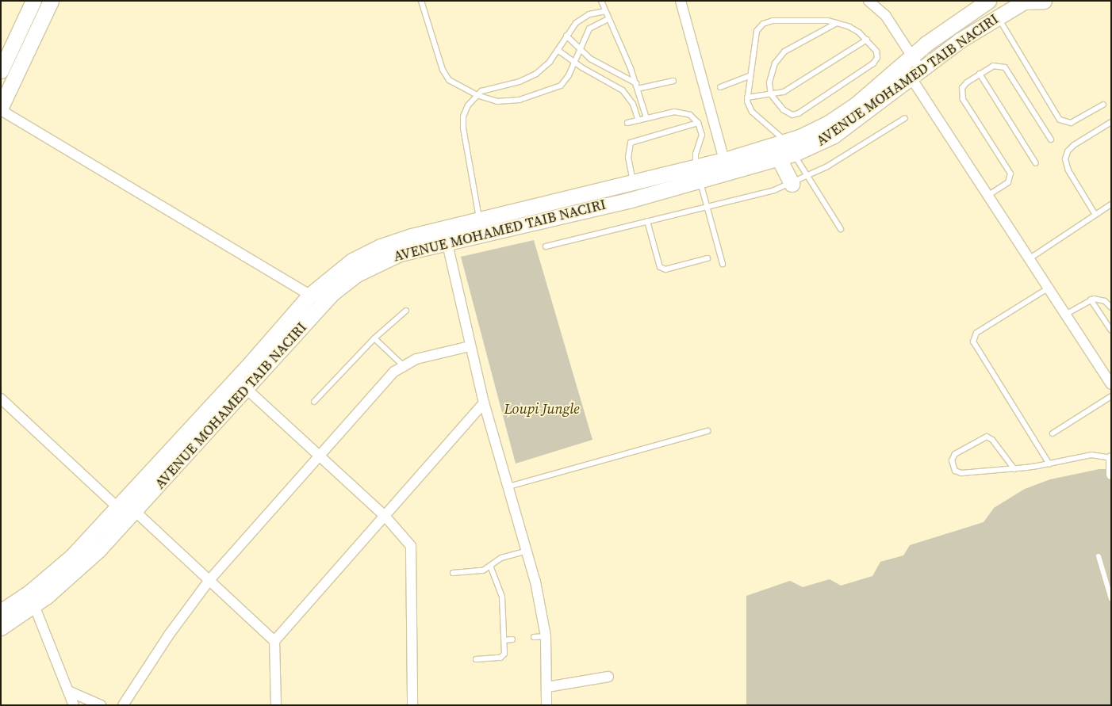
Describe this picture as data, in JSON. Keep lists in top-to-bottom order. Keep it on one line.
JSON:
{"streets":{"street":["AVENUE MOHAMED TAIB NACIRI"]},"parks":["Loupi Jungle"]}
